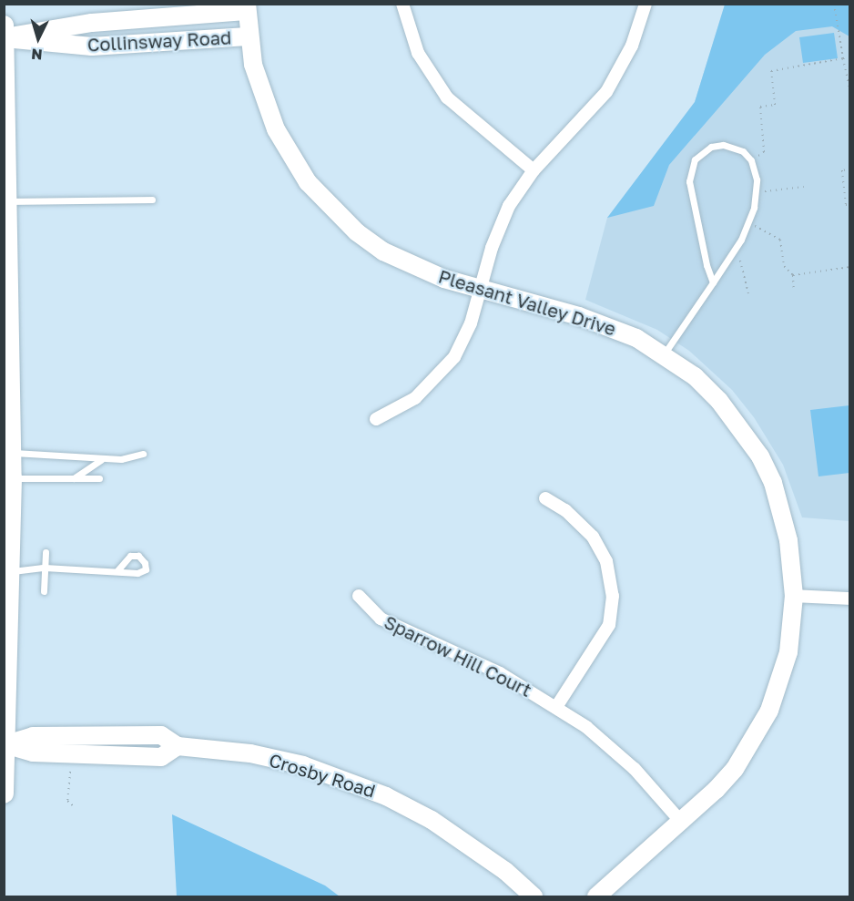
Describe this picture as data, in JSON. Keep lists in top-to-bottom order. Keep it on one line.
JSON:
{"streets":{"street":["Collinsway Road","Pleasant Valley Drive","Sparrow Hill Court","Crosby Road"]},"crossings":[["Collinsway Road","Pleasant Valley Drive"],["Pleasant Valley Drive","Sparrow Hill Court"]],"north":"bottom"}
